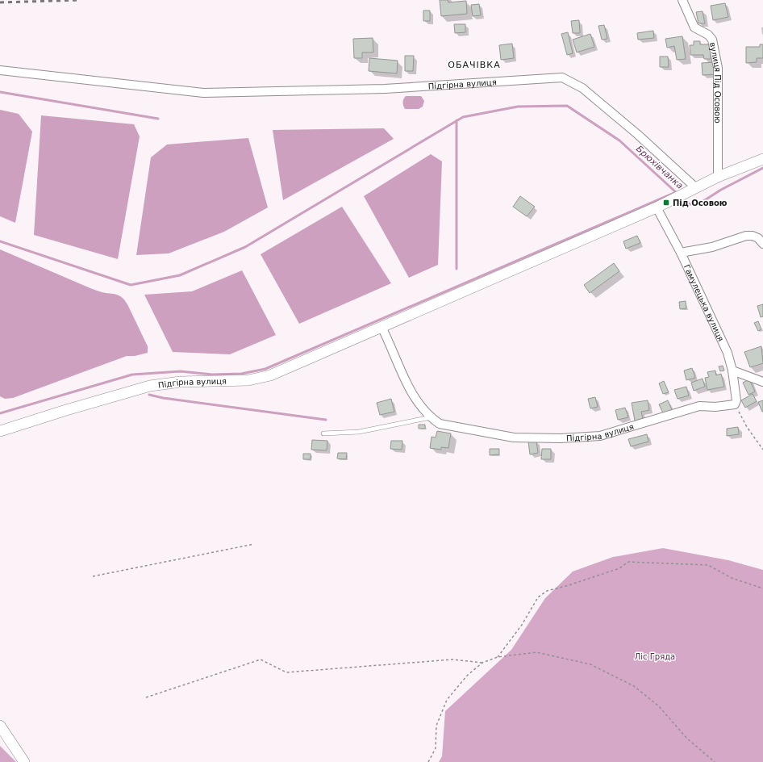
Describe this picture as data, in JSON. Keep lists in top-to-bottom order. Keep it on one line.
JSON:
{"streets":{"street":["вулиця Під Осовою","Підгірна вулиця","Гамулецька вулиця"]},"crossings":[["Підгірна вулиця","Гамулецька вулиця"]],"districts":["ОБАЧІВКА"],"water":["Брюхівчанка"],"parks":["Ліс Гряда"],"places":{"transit":["Під Осовою"]}}
